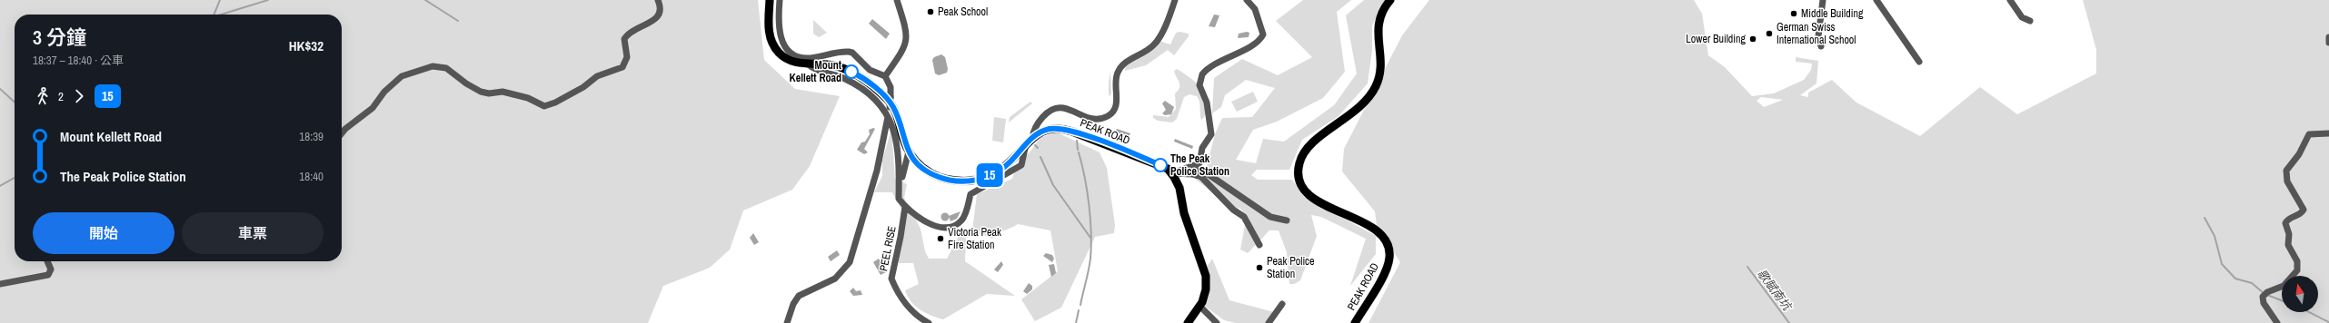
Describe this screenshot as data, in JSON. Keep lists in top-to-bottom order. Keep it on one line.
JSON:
{"streets":{"main road":["PEAK ROAD"],"street":["PEEL RISE"]},"water":["歌賦南坑"],"places":["Peak School","Middle Building","German Swiss International School","Lower Building","Mount Kellett Road","The Peak Police Station","Victoria Peak Fire Station","Peak Police Station"],"lines":["bus line 15"],"north":"top","page":{"on_map":"15","heading":["3 分鐘","18:37 – 18:40 · 公車","HK$32"],"legs":["2","15"],"list":[{"name":"Mount Kellett Road","value":"18:39"},{"name":"The Peak Police Station","value":"18:40"}],"buttons":["開始","車票"]}}
